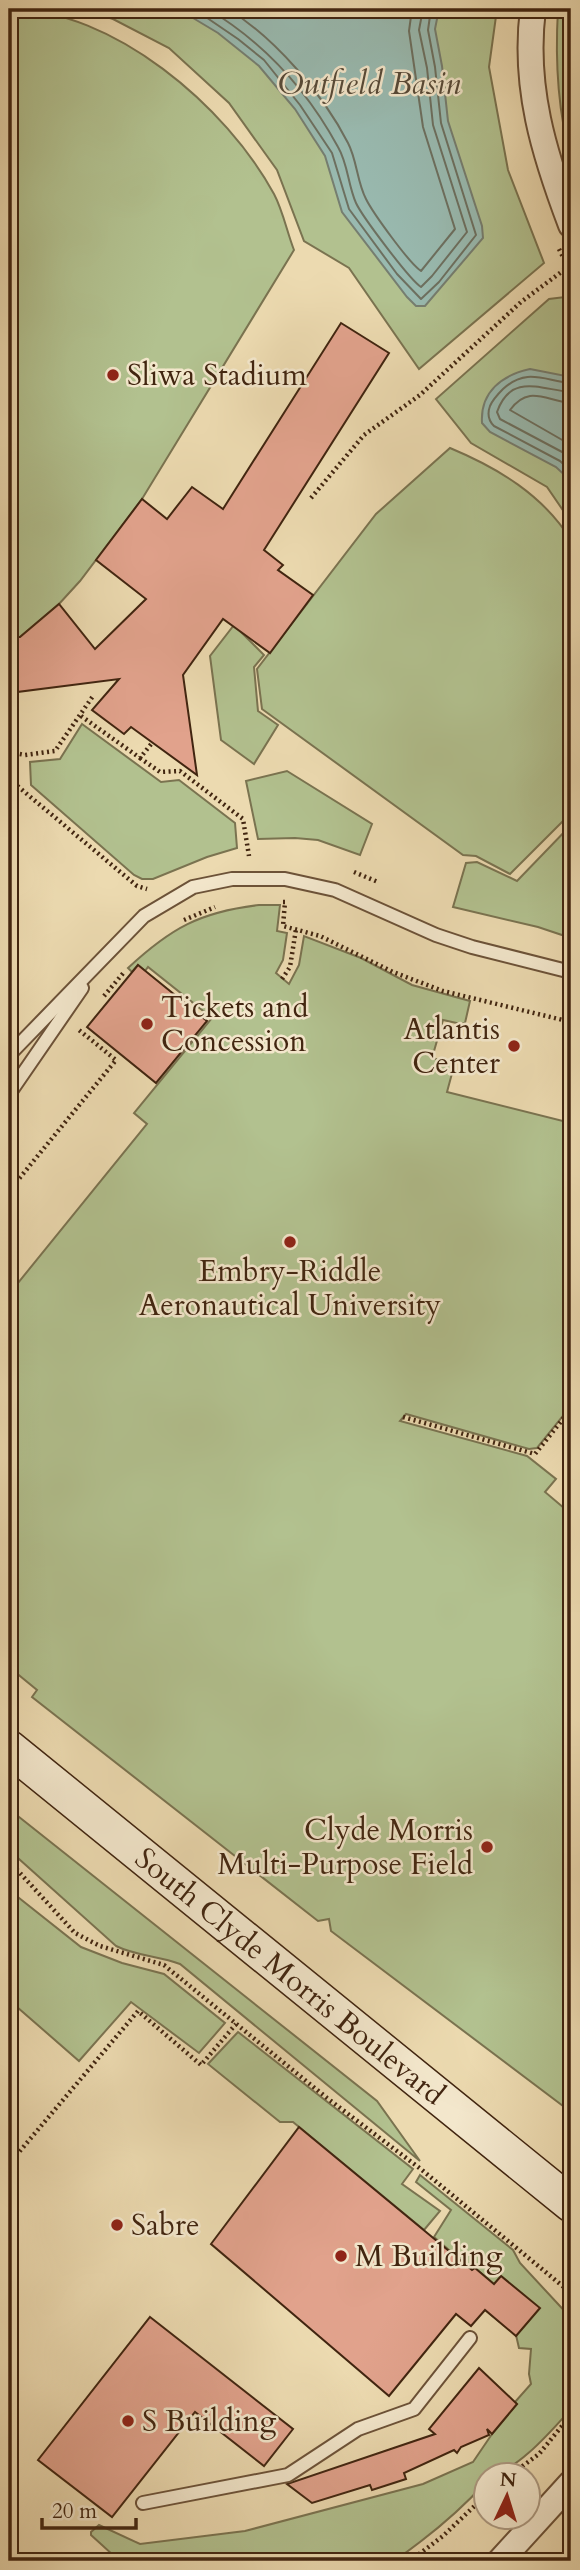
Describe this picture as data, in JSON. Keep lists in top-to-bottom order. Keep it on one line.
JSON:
{"streets":{"main road":["South Clyde Morris Boulevard"]},"water":["Outfield Basin"],"places":["Sliwa Stadium","Tickets and Concession","Atlantis Center","Embry-Riddle Aeronautical University","Clyde Morris Multi-Purpose Field","Sabre","M Building","S Building"],"scale_bar":"20 m","north":"top"}
